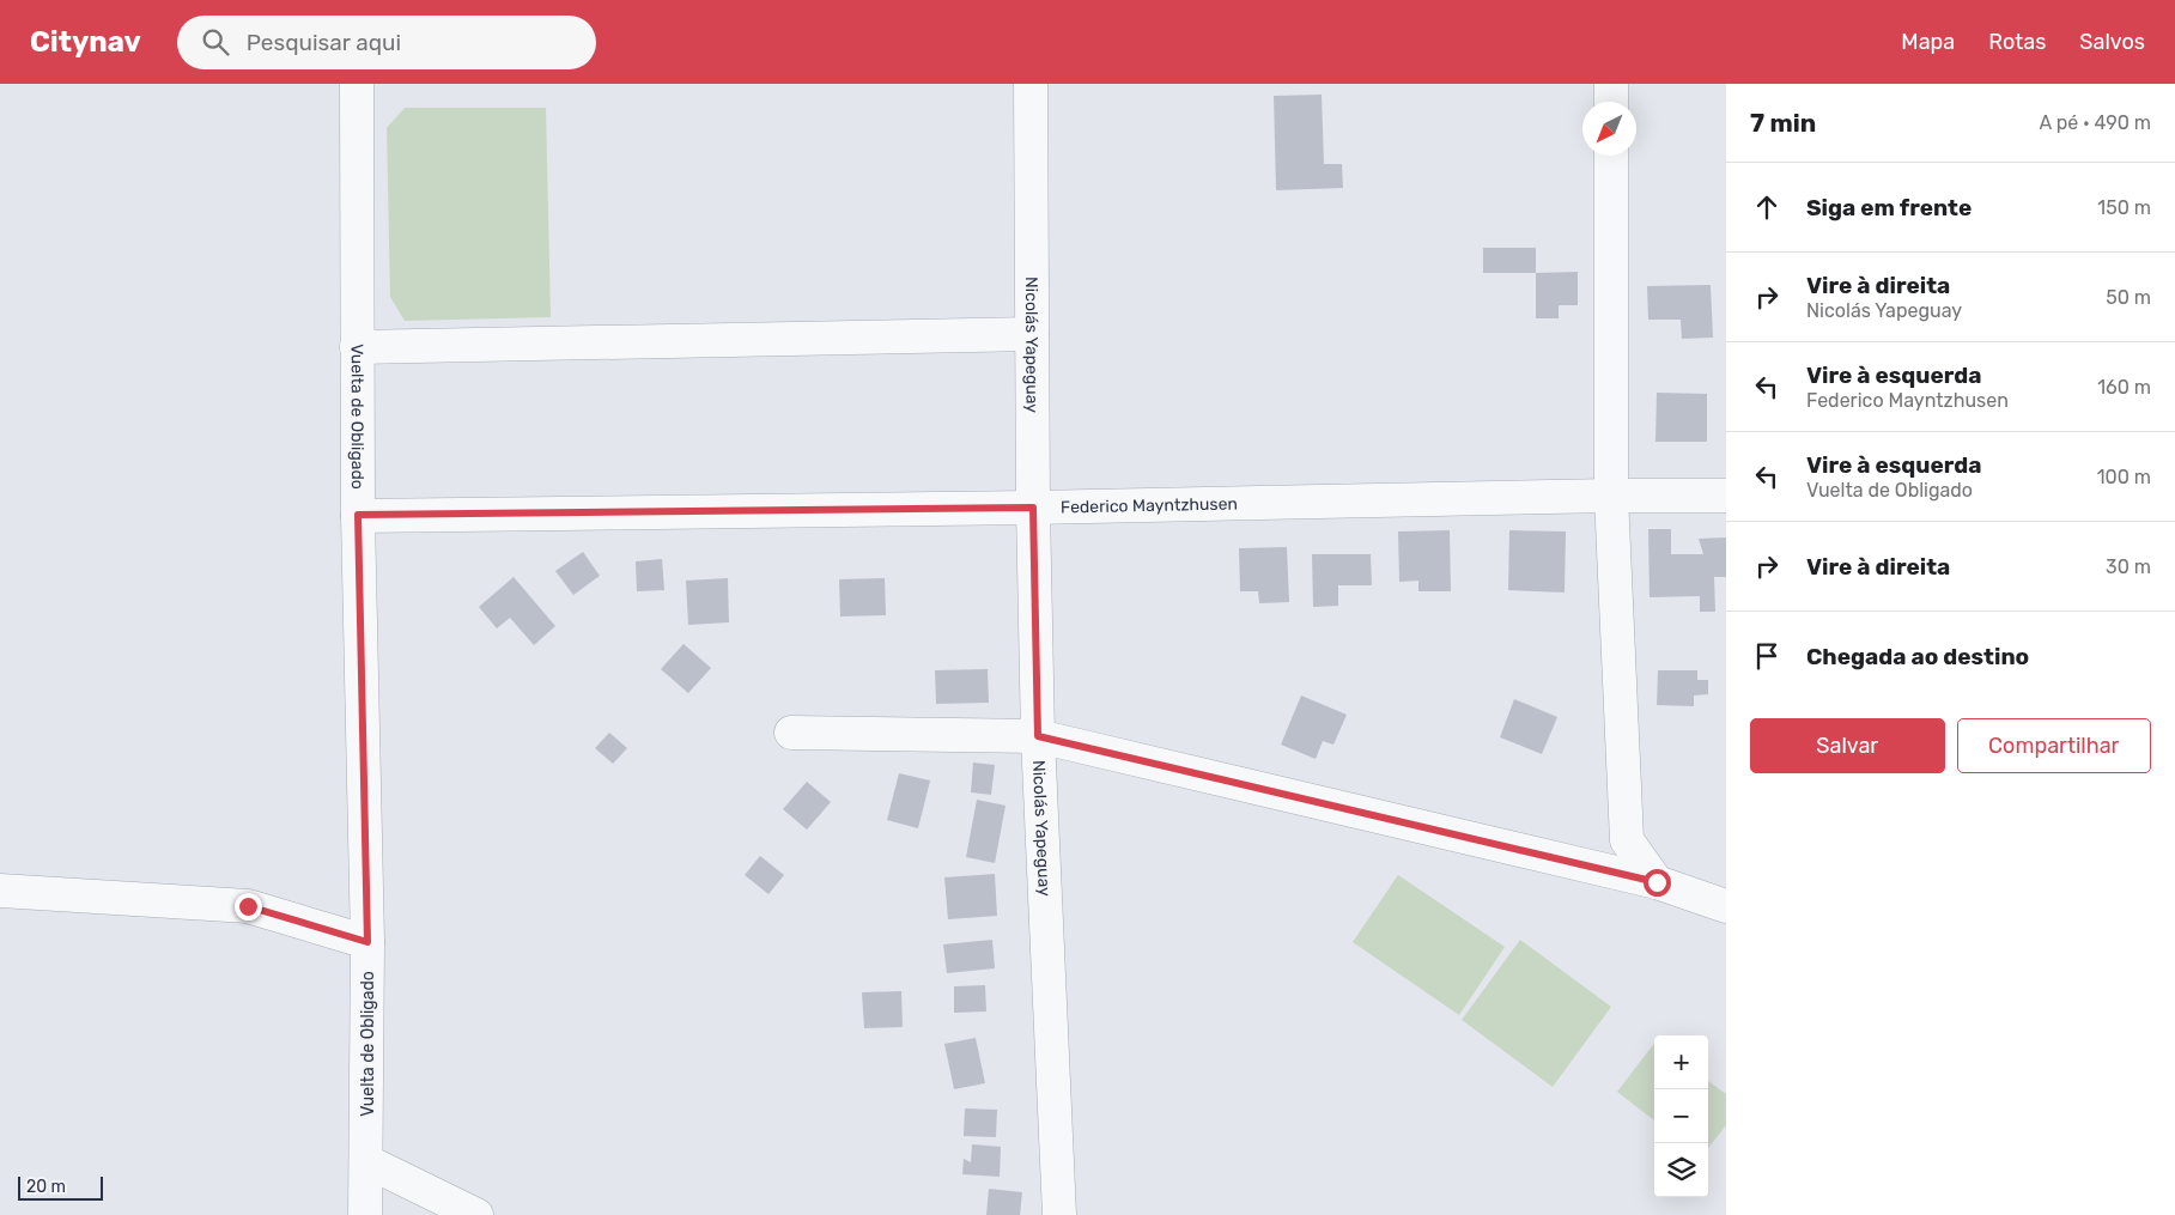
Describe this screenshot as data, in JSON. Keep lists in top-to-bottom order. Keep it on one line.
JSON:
{"streets":{"street":["Nicolás Yapeguay","Vuelta de Obligado","Federico Mayntzhusen"]},"crossings":[["Nicolás Yapeguay","Federico Mayntzhusen"],["Vuelta de Obligado","Federico Mayntzhusen"]],"scale_bar":"20 m","north":"bottom left","page":{"header":"Citynav","search":"Pesquisar aqui","nav":["Mapa","Rotas","Salvos"],"heading":["7 min","A pé · 490 m"],"list":[["Siga em frente","150 m"],["Vire à direita","Nicolás Yapeguay","50 m"],["Vire à esquerda","Federico Mayntzhusen","160 m"],["Vire à esquerda","Vuelta de Obligado","100 m"],["Vire à direita","30 m"],"Chegada ao destino"],"buttons":["Salvar","Compartilhar"],"map_buttons":["+","−"],"scale":"20 m"}}
